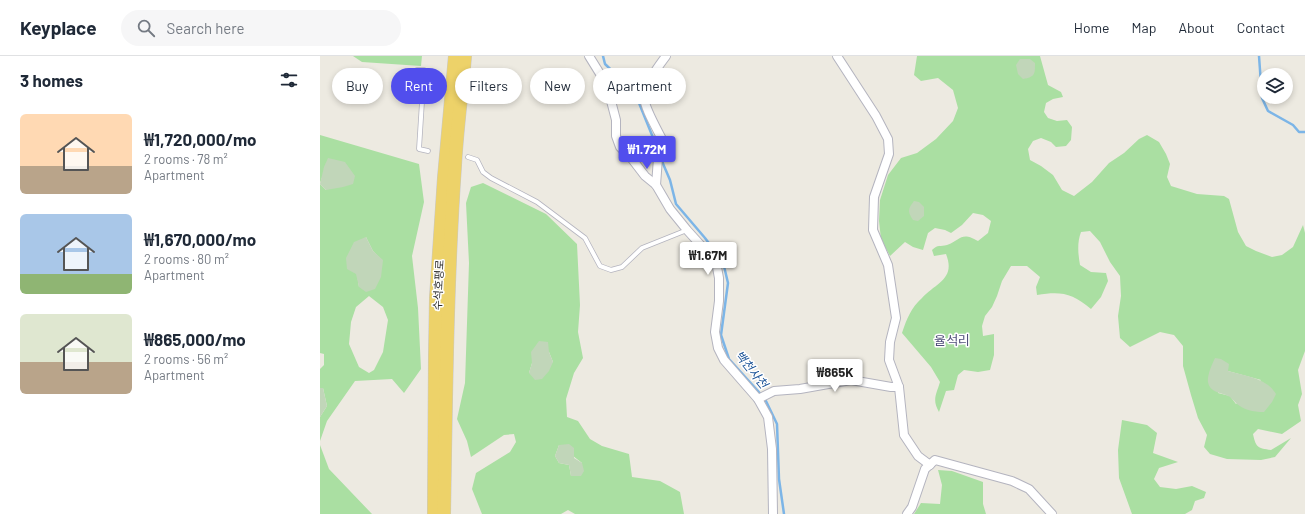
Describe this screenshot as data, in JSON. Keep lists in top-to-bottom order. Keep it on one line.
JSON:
{"streets":{"highway":["수석호평로"]},"districts":["율석리"],"water":["백천사천"],"page":{"header":"Keyplace","search":"Search here","nav":["Home","Map","About","Contact"],"heading":"3 homes","chip":["Buy","Rent","Filters","New","Apartment"],"list":[{"name":"₩1,720,000/mo","note":"2 rooms · 78 m² · Apartment"},{"name":"₩1,670,000/mo","note":"2 rooms · 80 m² · Apartment"},{"name":"₩865,000/mo","note":"2 rooms · 56 m² · Apartment"}],"price":["₩1.72M","₩1.67M","₩865K"]}}
